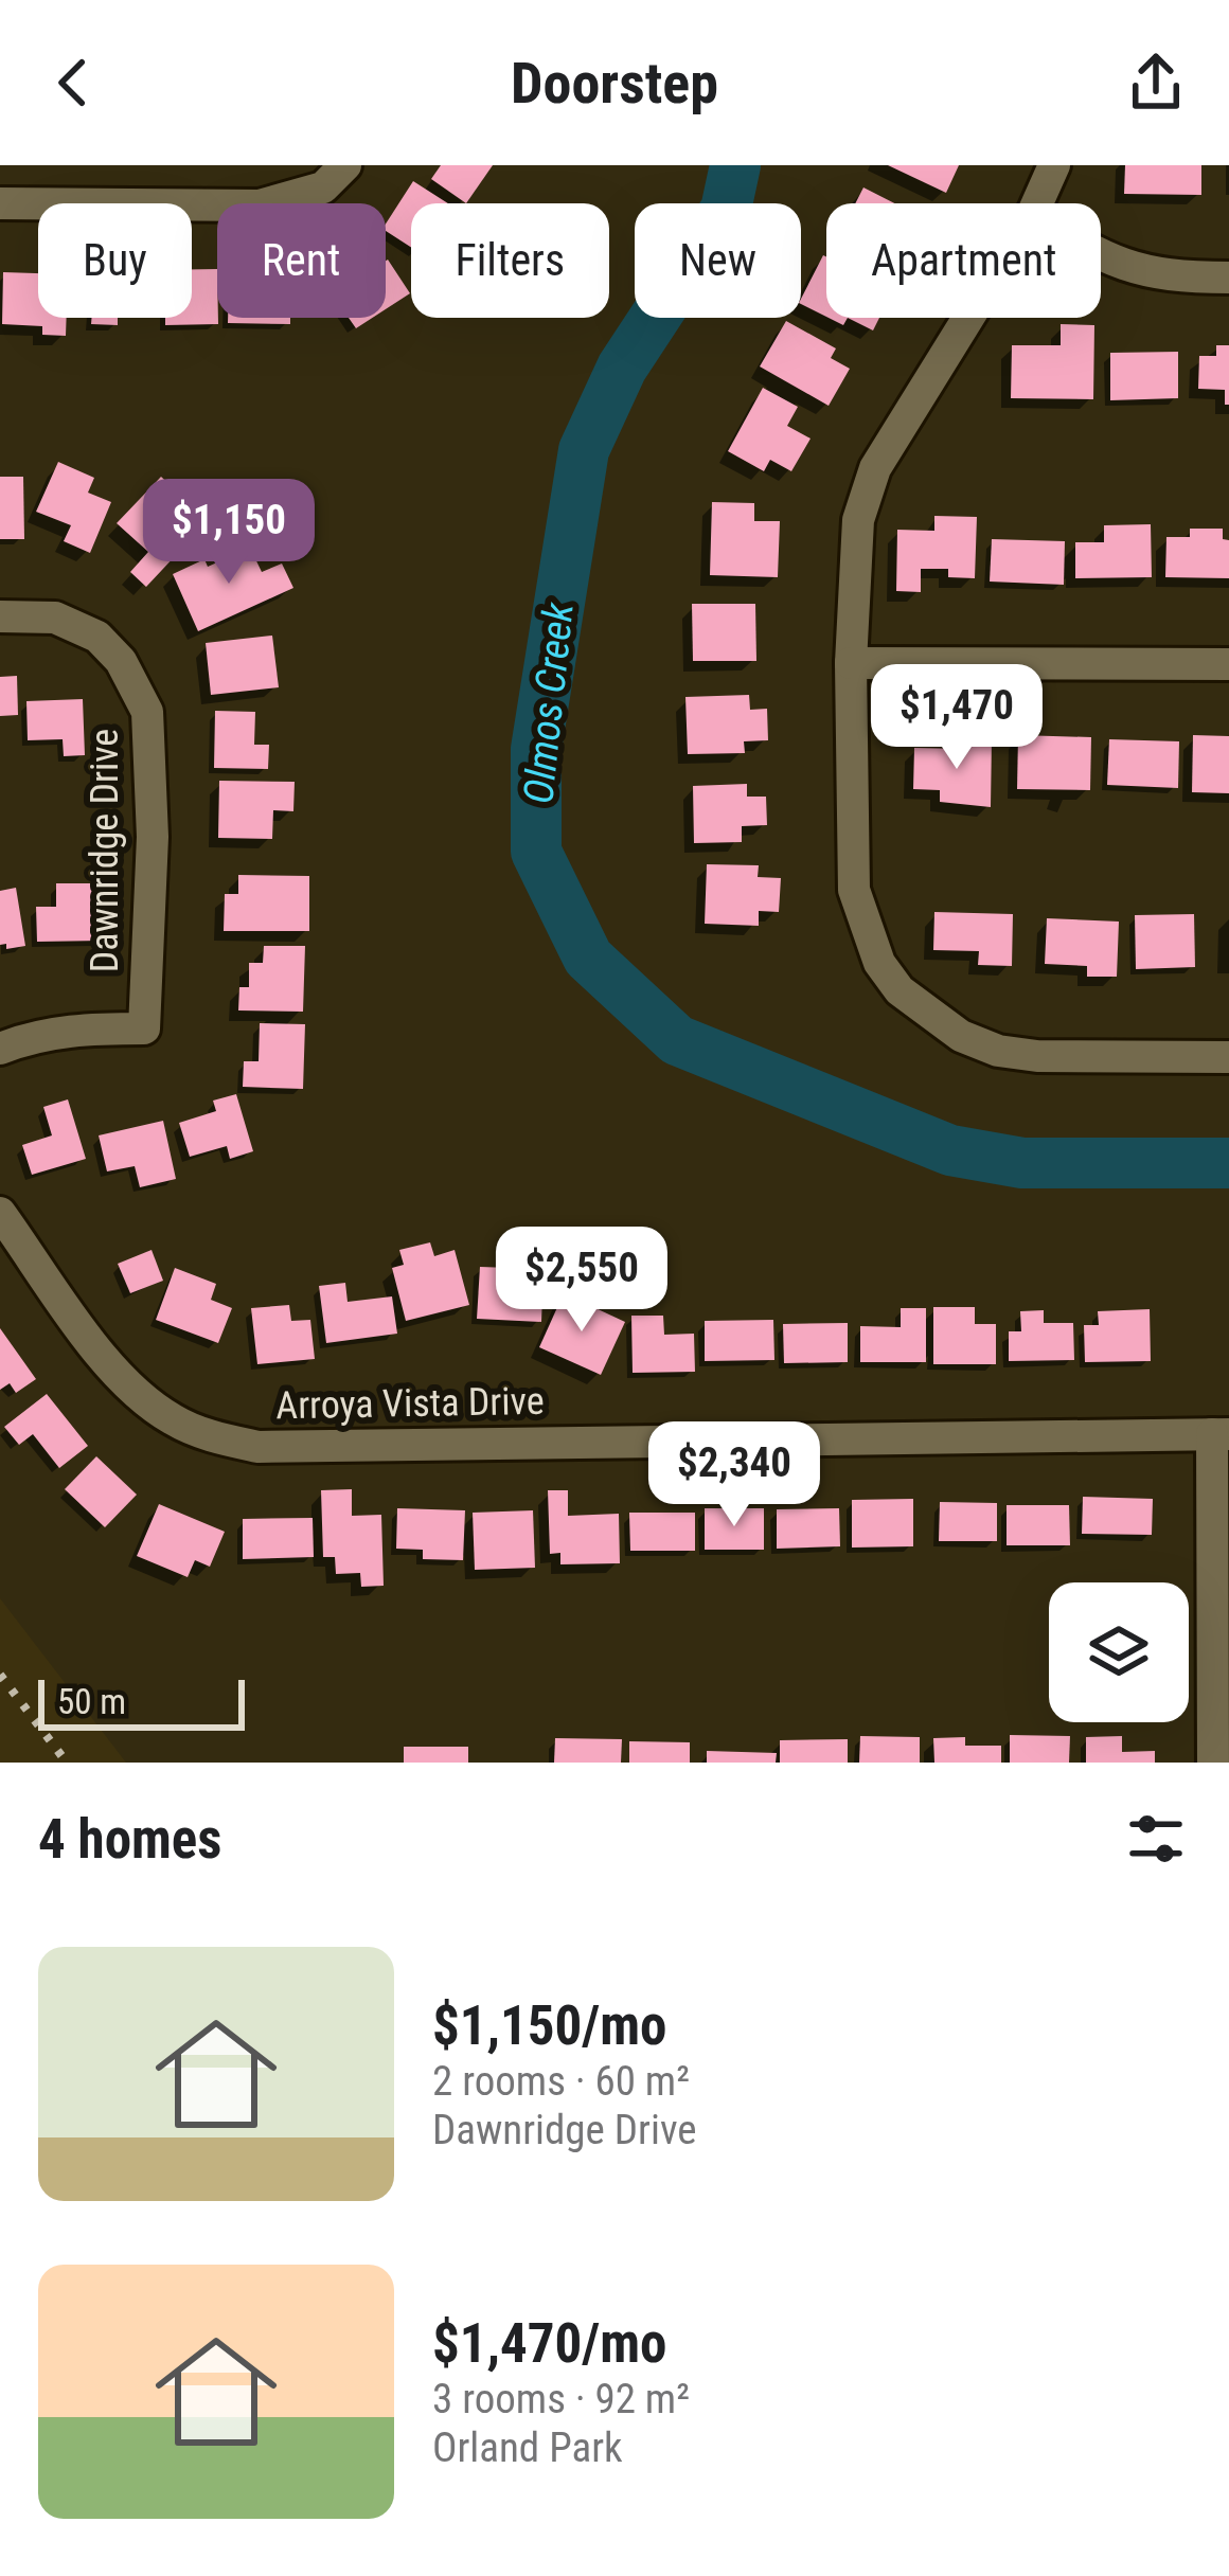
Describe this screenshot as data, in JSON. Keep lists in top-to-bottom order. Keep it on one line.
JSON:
{"streets":{"street":["Dawnridge Drive","Arroya Vista Drive"]},"water":["Olmos Creek"],"scale_bar":"50 m","page":{"header":"Doorstep","chip":["Buy","Rent","Filters","New","Apartment"],"price":["$1,150","$1,470","$2,550","$2,340"],"scale":"50 m","heading":"4 homes","list":[{"name":"$1,150/mo","note":"2 rooms · 60 m² · Dawnridge Drive"},{"name":"$1,470/mo","note":"3 rooms · 92 m² · Orland Park"}]}}
